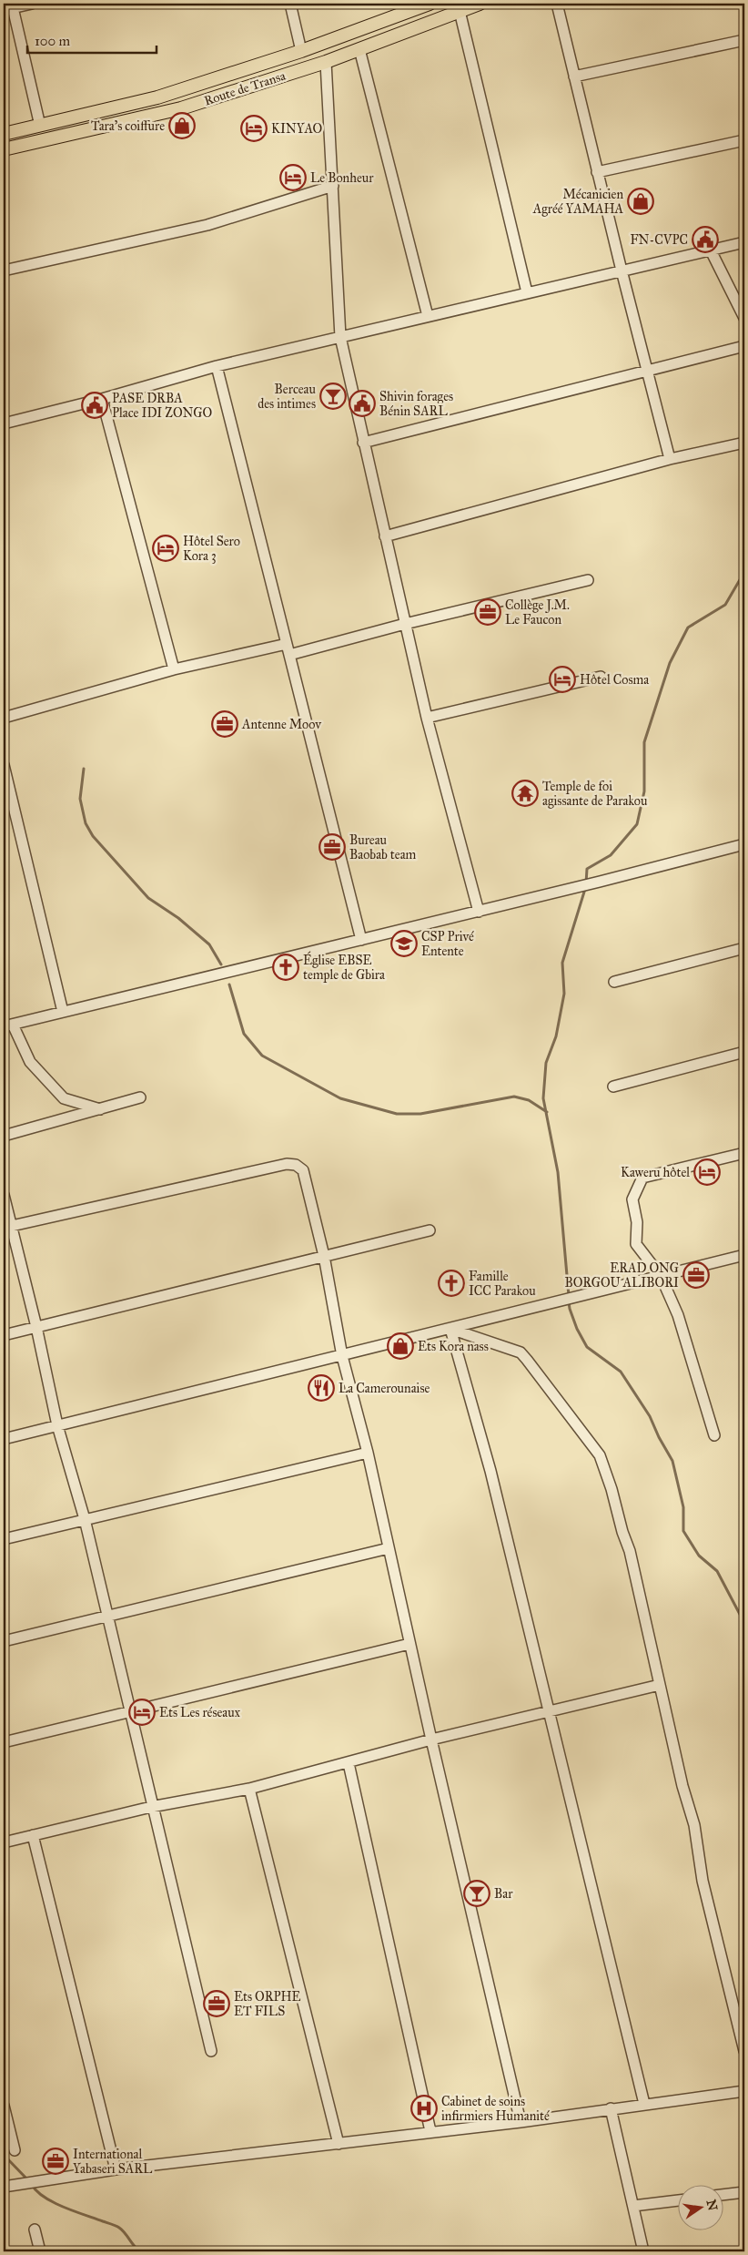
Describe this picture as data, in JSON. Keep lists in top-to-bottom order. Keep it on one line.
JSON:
{"streets":{"main road":["Route de Transa"]},"places":{"shop":["Tara's coiffure","Mécanicien Agréé YAMAHA","Ets Kora nass"],"hotel":["KINYAO","Le Bonheur","Hôtel Sero Kora 3","Hôtel Cosma","Kaweru hôtel","Ets Les réseaux"],"public building":["FN-CVPC","Shivin forages Bénin SARL","PASE DRBA Place IDI ZONGO"],"bar":["Berceau des intimes","Bar"],"office":["Collège J.M. Le Faucon","Antenne Moov","Bureau Baobab team","ERAD ONG BORGOU ALIBORI","Ets ORPHE ET FILS","International Yabaseri SARL"],"temple":["Temple de foi agissante de Parakou"],"school or university":["CSP Privé Entente"],"church":["Église EBSE temple de Gbira","Famille ICC Parakou"],"restaurant":["La Camerounaise"],"hospital":["Cabinet de soins infirmiers Humanité"]},"scale_bar":"100 m","north":"right"}
